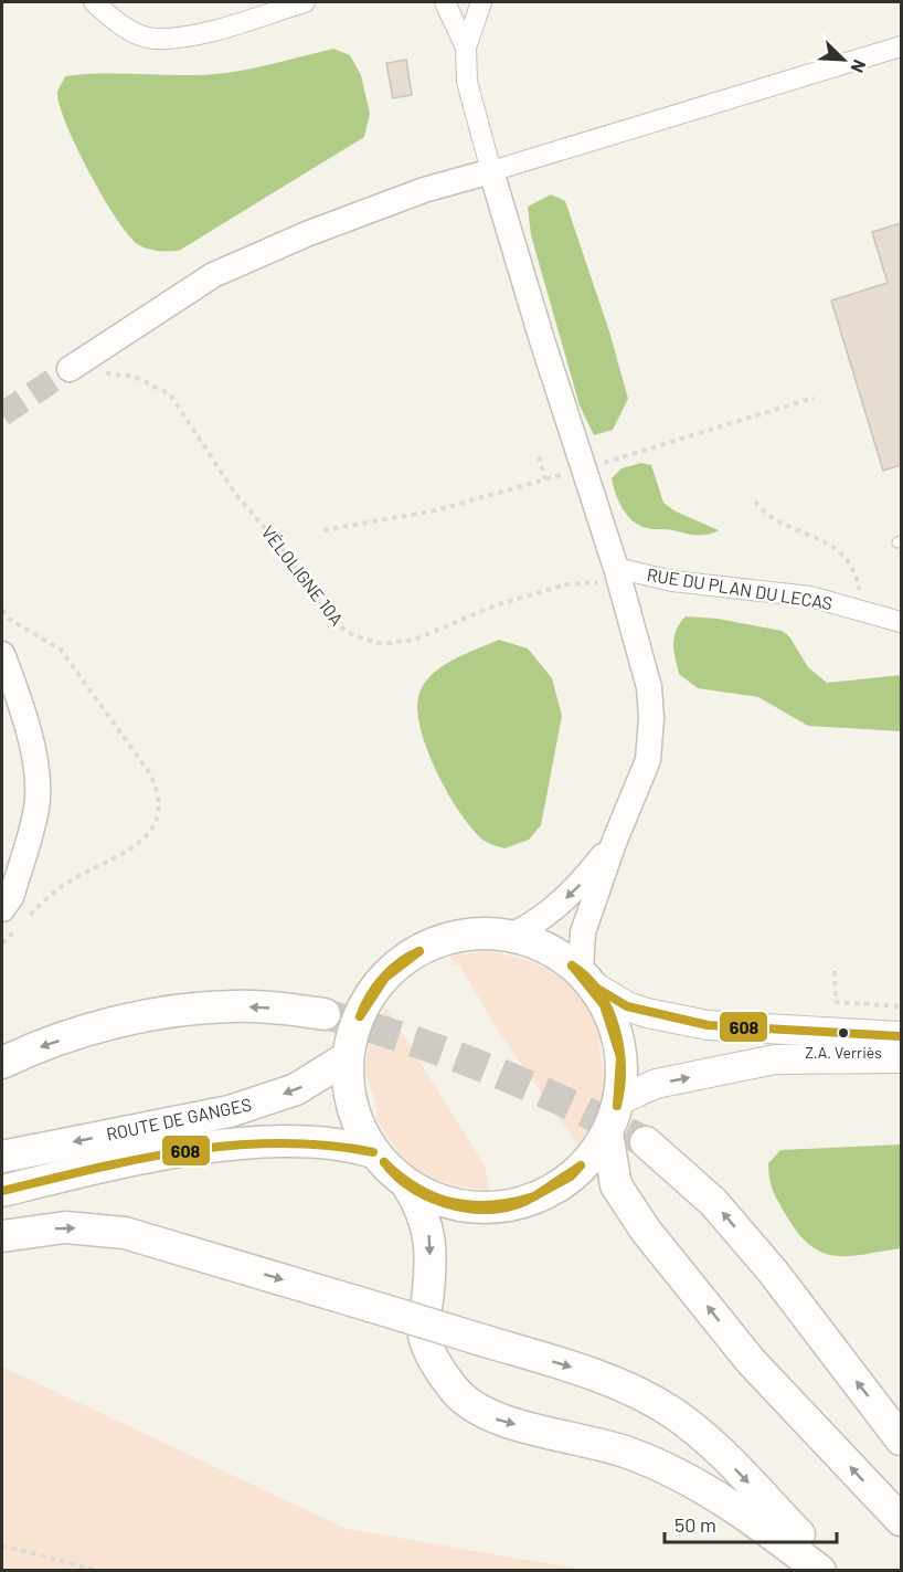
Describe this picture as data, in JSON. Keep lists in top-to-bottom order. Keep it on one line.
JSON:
{"streets":{"main road":["ROUTE DE GANGES"],"street":["RUE DU PLAN DU LECAS"],"path":["VÉLOLIGNE 10A"]},"crossings":[["VÉLOLIGNE 10A","RUE DU PLAN DU LECAS"]],"places":["Z.A. Verriès"],"lines":["transit line 608"],"scale_bar":"50 m","north":"bottom right"}
